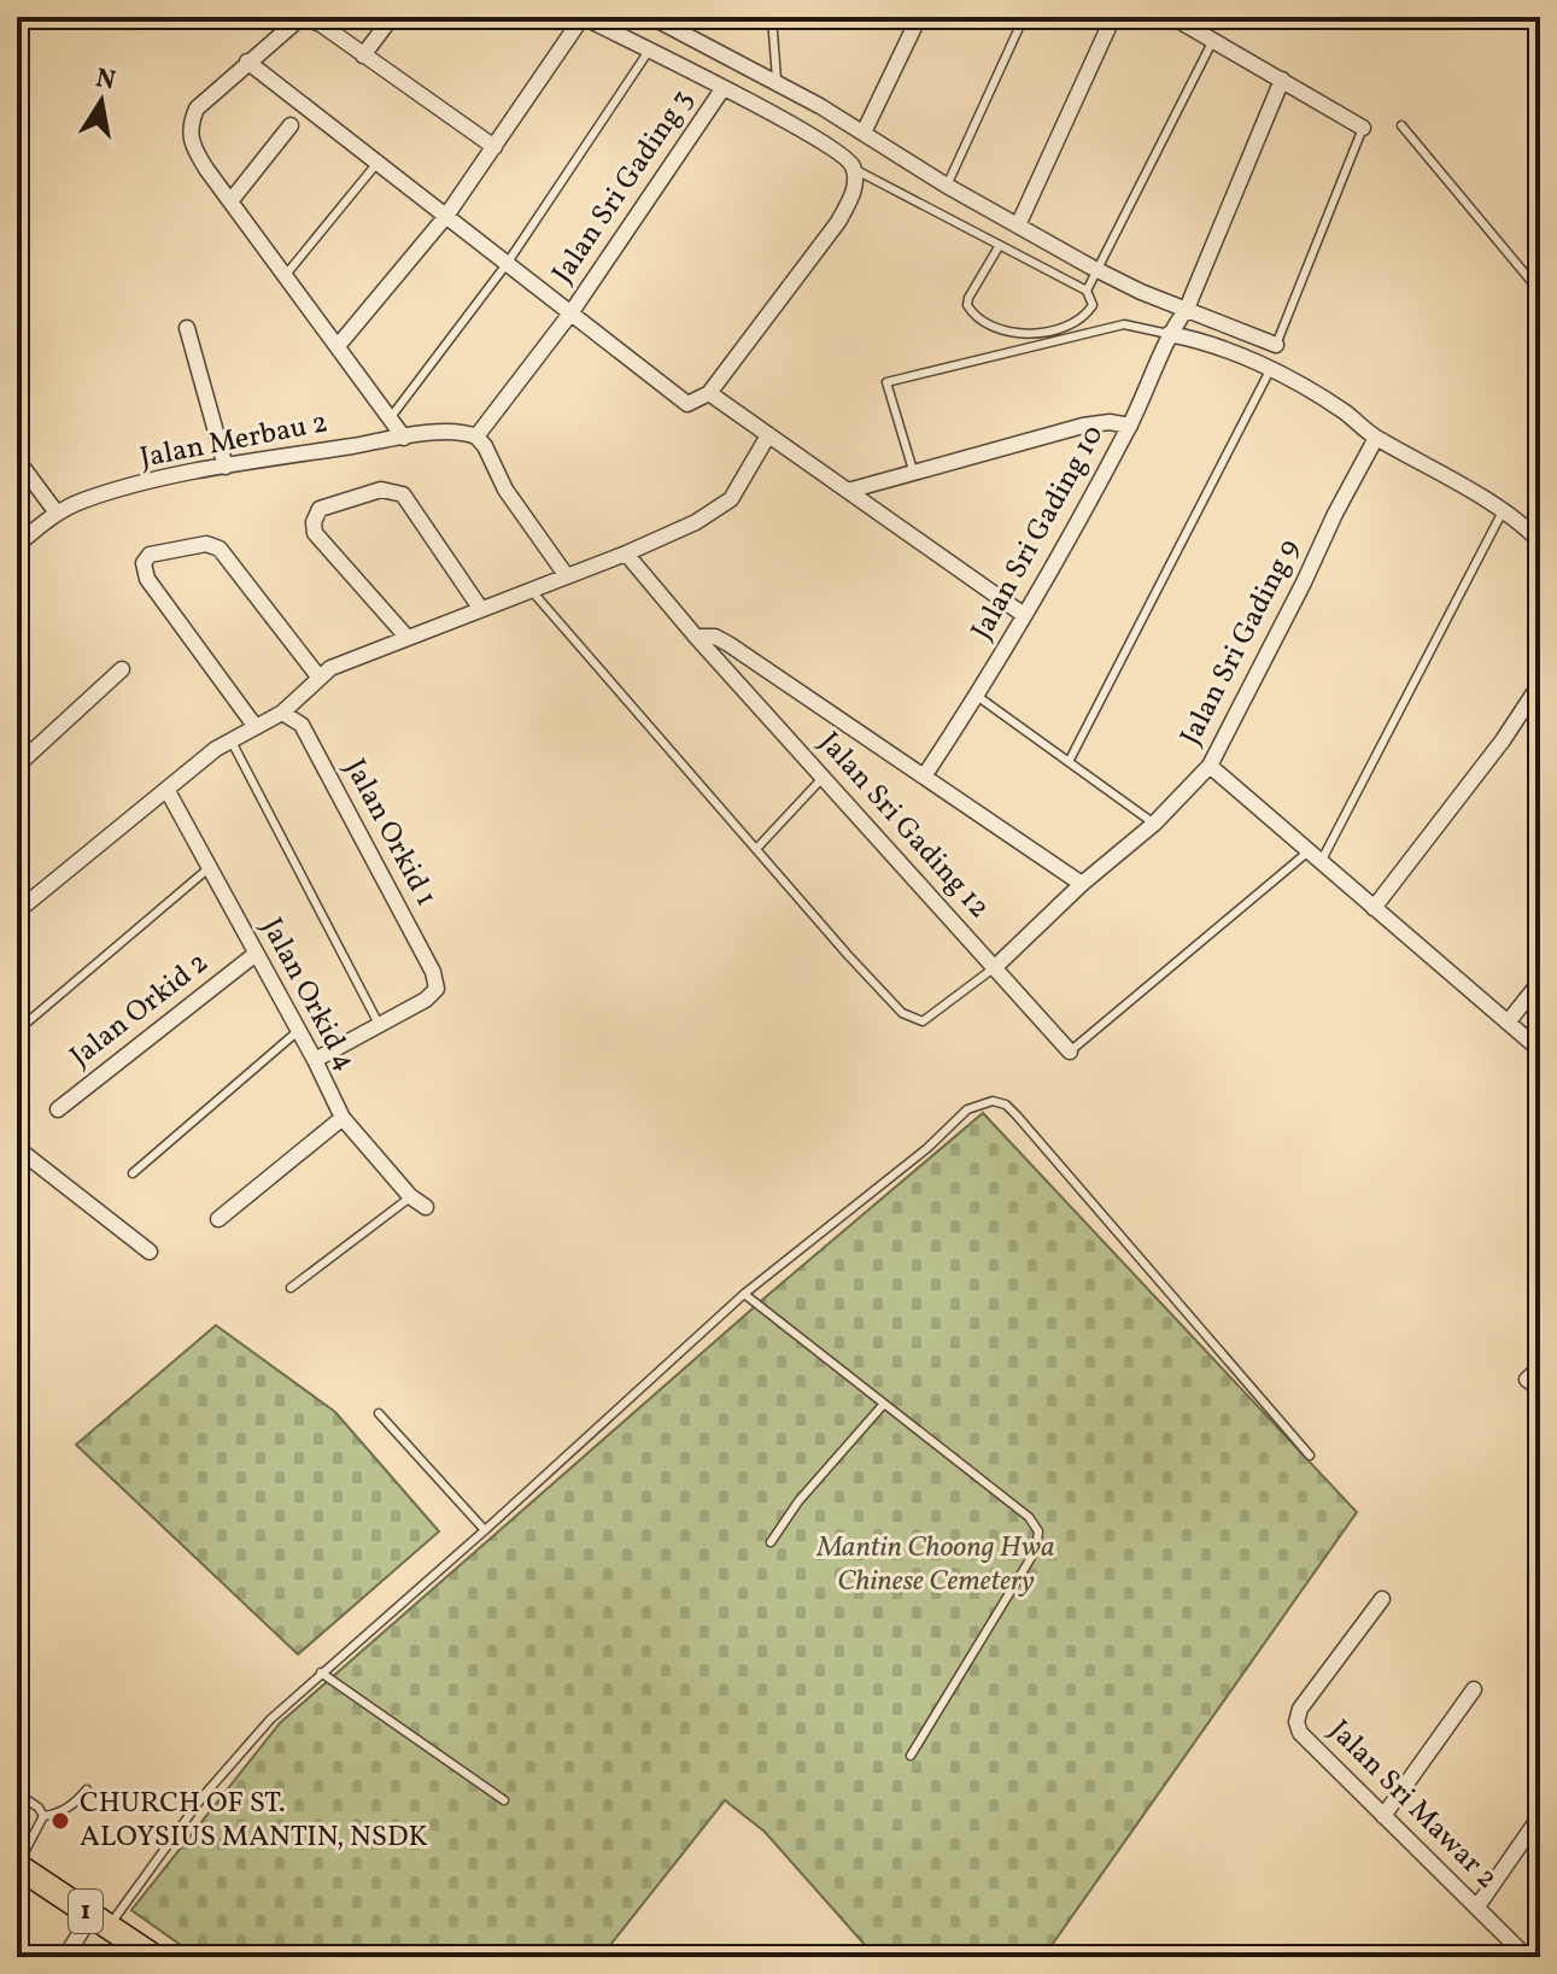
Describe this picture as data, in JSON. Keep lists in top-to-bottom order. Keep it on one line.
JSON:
{"streets":{"main road":["1"],"street":["Jalan Sri Gading 3","Jalan Merbau 2","Jalan Sri Gading 10","Jalan Sri Gading 9","Jalan Sri Gading 12","Jalan Orkid 1","Jalan Orkid 4","Jalan Orkid 2","Jalan Sri Mawar 2"]},"crossings":[["Jalan Sri Gading 3","Jalan Merbau 2"],["Jalan Sri Gading 10","Jalan Sri Gading 12"],["Jalan Sri Gading 9","Jalan Sri Gading 12"],["Jalan Orkid 4","Jalan Orkid 2"]],"parks":["Mantin Choong Hwa Chinese Cemetery"],"places":["CHURCH OF ST. ALOYSIUS MANTIN, NSDK"],"north":"top"}
